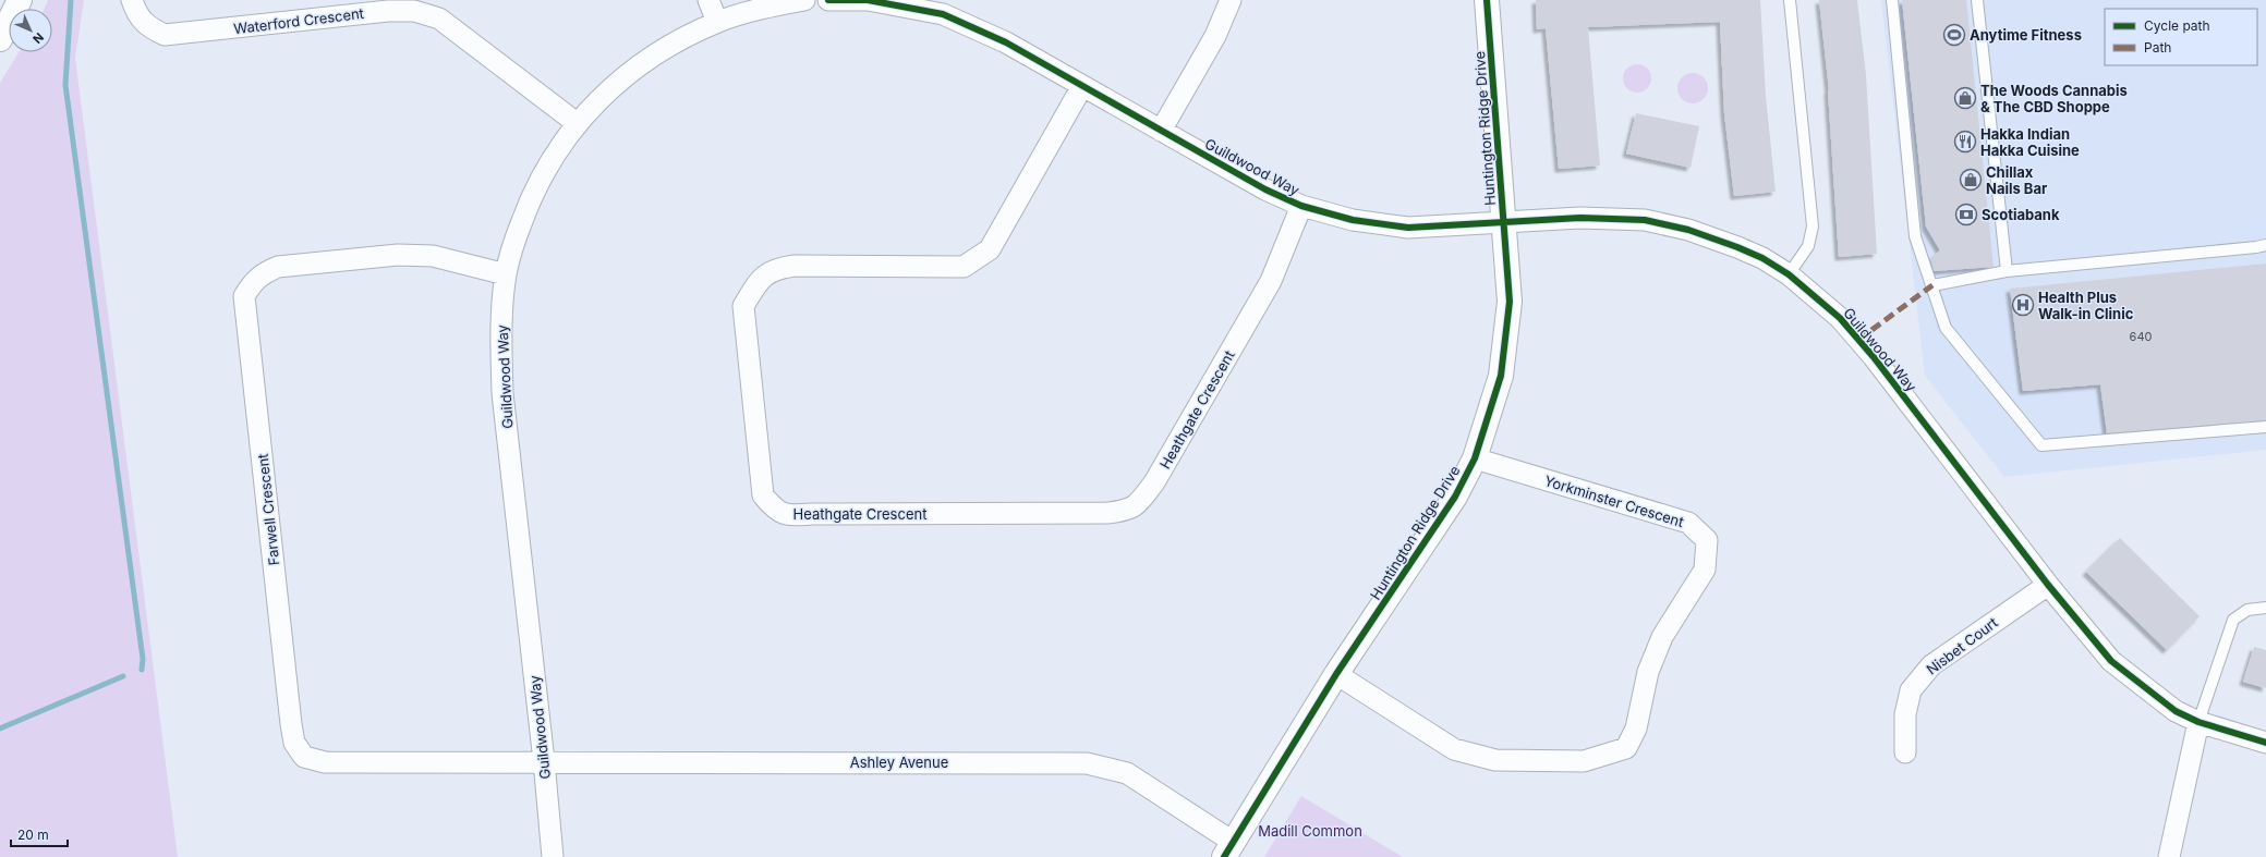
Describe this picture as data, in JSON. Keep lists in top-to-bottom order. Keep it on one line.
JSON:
{"streets":{"main road":["Huntington Ridge Drive"],"street":["Waterford Crescent","Guildwood Way","Heathgate Crescent","Yorkminster Crescent","Farwell Crescent","Nisbet Court","Ashley Avenue"]},"crossings":[["Waterford Crescent","Guildwood Way"],["Huntington Ridge Drive","Guildwood Way"],["Huntington Ridge Drive","Yorkminster Crescent"],["Huntington Ridge Drive","Ashley Avenue"],["Guildwood Way","Heathgate Crescent"],["Guildwood Way","Farwell Crescent"],["Guildwood Way","Nisbet Court"],["Guildwood Way","Ashley Avenue"],["Farwell Crescent","Ashley Avenue"]],"parks":["Madill Common"],"places":{"sports":["Anytime Fitness"],"shop":["The Woods Cannabis & The CBD Shoppe","Chillax Nails Bar"],"restaurant":["Hakka Indian Hakka Cuisine"],"bank":["Scotiabank"],"hospital":["Health Plus Walk-in Clinic"]},"house_numbers":["640"],"legend":["Cycle path","Path"],"scale_bar":"20 m","north":"bottom right"}
